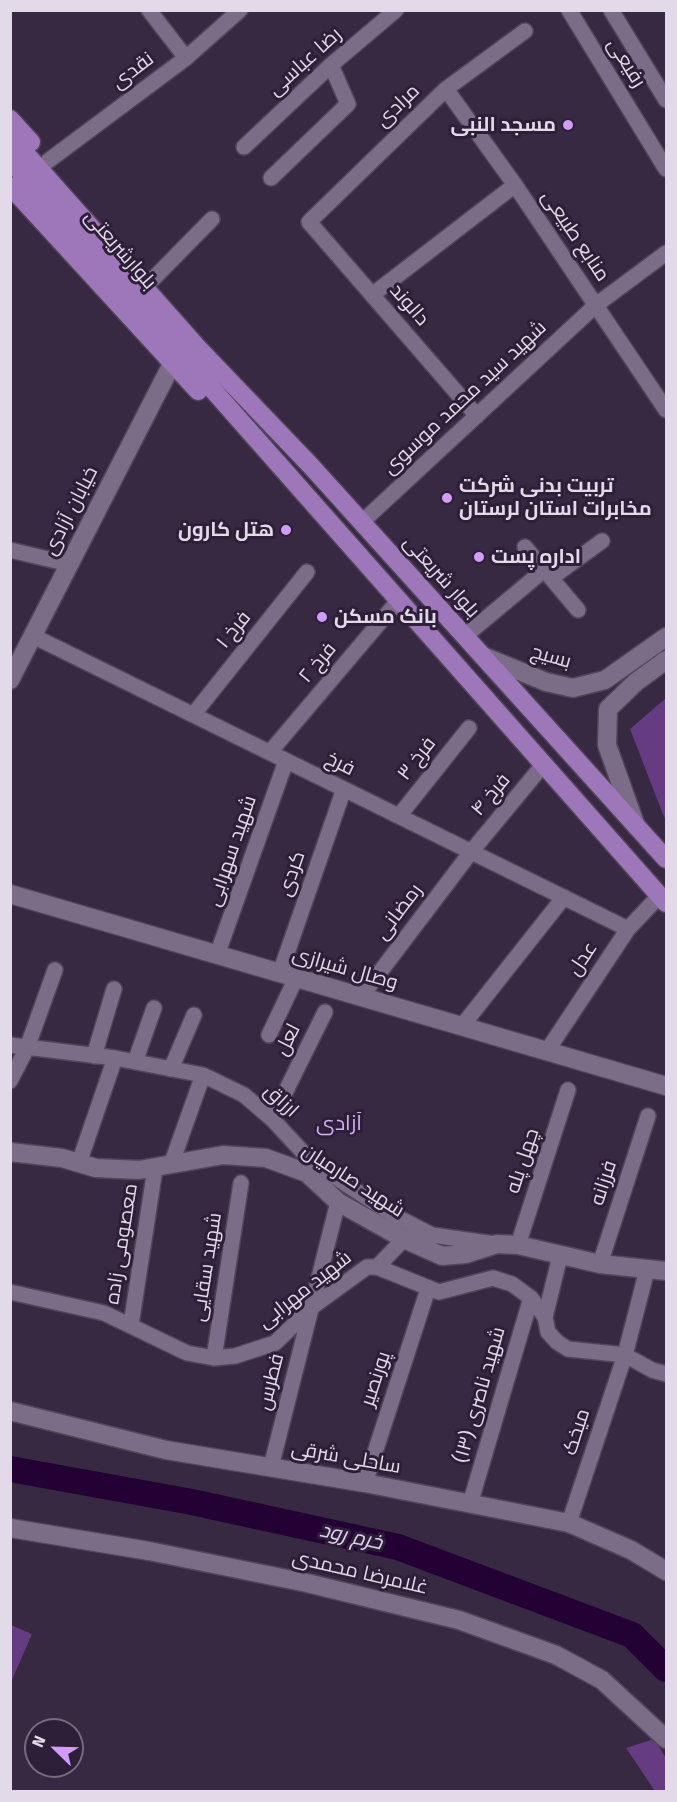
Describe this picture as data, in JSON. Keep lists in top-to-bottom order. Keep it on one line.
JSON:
{"streets":{"main road":["بلوارشریعتی","بلوار شریعتی"],"street":["رضا عباسی","رفیعی","نقدی","مرادی","منابع طبیعی","دالوند","شهید سید محمد موسوی","خیابان آزادی","فرخ ۱","بسیج","فرخ ۲","فرخ ۳","فرخ","فرخ ۴","شهید سهرابی","کردی","رمضانی","عدل","وصال شیرازی","لعل","ارزاق","چهل پله","شهید صارمیان","فرزانه","معصومی زاده","شهید سقایی","شهید مهرابی","پورنصیر","فطرس","شهید ناصری (۱۳)","میخک","ساحلی شرقی","غلامرضا محمدی"]},"crossings":[["مرادی","منابع طبیعی"],["مرادی","دالوند"],["منابع طبیعی","شهید سید محمد موسوی"],["بلوارشریعتی","بلوار شریعتی"],["دالوند","شهید سید محمد موسوی"],["شهید سید محمد موسوی","بلوار شریعتی"],["خیابان آزادی","فرخ"],["بلوار شریعتی","بسیج"],["فرخ ۱","فرخ"],["فرخ ۲","فرخ"],["فرخ ۳","فرخ"],["فرخ","فرخ ۴"],["فرخ","شهید سهرابی"],["فرخ","کردی"],["فرخ","رمضانی"],["فرخ","عدل"],["فرخ ۴","رمضانی"],["شهید سهرابی","وصال شیرازی"],["کردی","وصال شیرازی"],["رمضانی","وصال شیرازی"],["عدل","وصال شیرازی"],["لعل","ارزاق"],["ارزاق","شهید صارمیان"],["ارزاق","معصومی زاده"],["چهل پله","شهید صارمیان"],["شهید صارمیان","فرزانه"],["شهید صارمیان","معصومی زاده"],["شهید صارمیان","شهید سقایی"],["شهید صارمیان","شهید مهرابی"],["شهید صارمیان","فطرس"],["شهید صارمیان","میخک"],["معصومی زاده","شهید سقایی"],["معصومی زاده","شهید مهرابی"],["معصومی زاده","فطرس"],["شهید سقایی","شهید مهرابی"],["شهید سقایی","فطرس"],["شهید مهرابی","پورنصیر"],["شهید مهرابی","فطرس"],["شهید مهرابی","شهید ناصری (۱۳)"],["شهید مهرابی","میخک"],["پورنصیر","ساحلی شرقی"],["فطرس","ساحلی شرقی"],["شهید ناصری (۱۳)","ساحلی شرقی"],["میخک","ساحلی شرقی"]],"districts":["آزادی"],"water":["خرم رود"],"places":["مسجد النبی","تربیت بدنی شرکت مخابرات استان لرستان","هتل کارون","اداره پست","بانک مسکن"],"north":"top left"}
